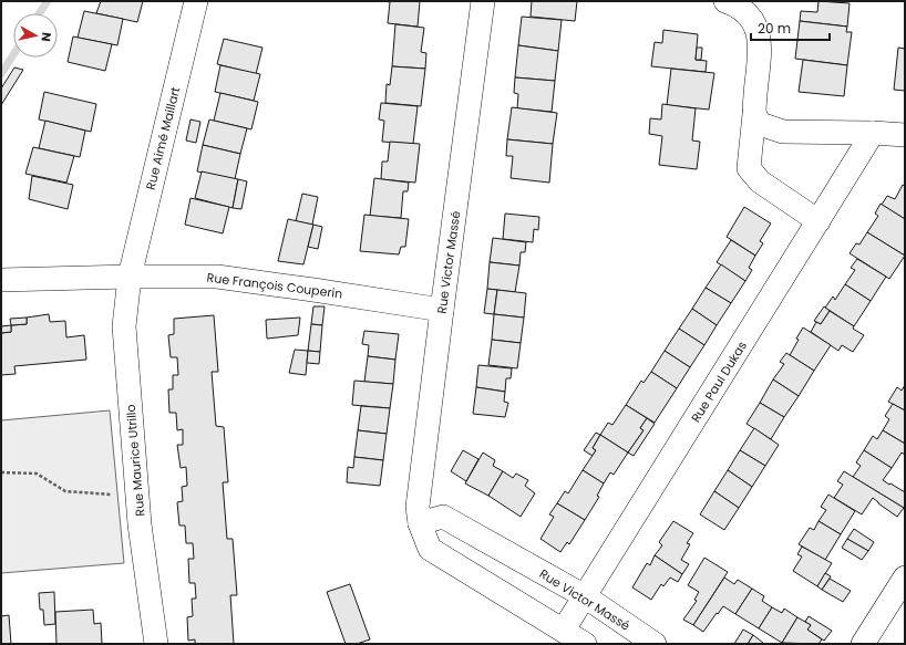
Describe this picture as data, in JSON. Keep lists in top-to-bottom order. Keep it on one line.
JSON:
{"streets":{"street":["Rue Aimé Maillart","Rue Victor Massé","Rue François Couperin","Rue Paul Dukas","Rue Maurice Utrillo"]},"crossings":[["Rue Aimé Maillart","Rue François Couperin"],["Rue Aimé Maillart","Rue Maurice Utrillo"],["Rue Victor Massé","Rue François Couperin"],["Rue Victor Massé","Rue Paul Dukas"],["Rue François Couperin","Rue Maurice Utrillo"]],"scale_bar":"20 m","north":"right"}
